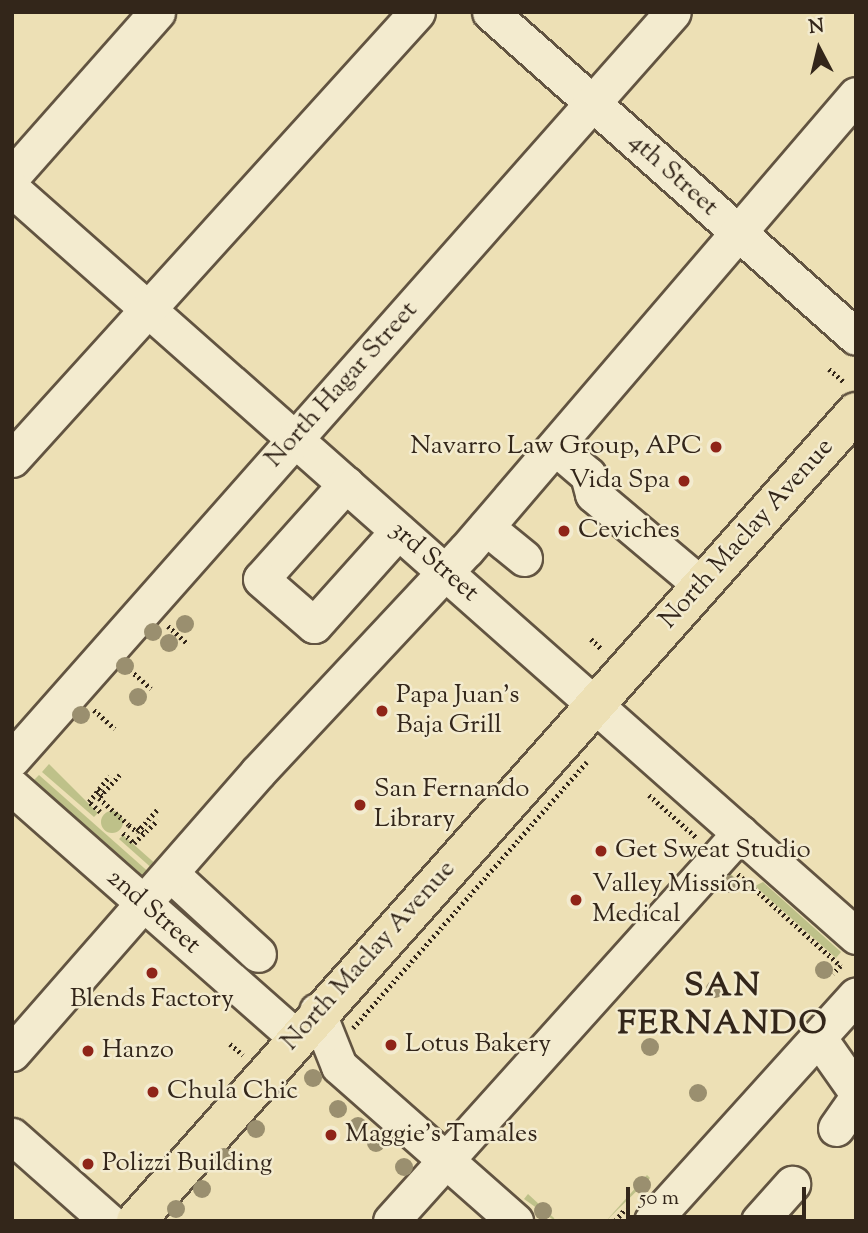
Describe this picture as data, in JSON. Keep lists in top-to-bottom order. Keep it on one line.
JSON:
{"streets":{"main road":["North Maclay Avenue"],"street":["4th Street","North Hagar Street","3rd Street","2nd Street"]},"crossings":[["4th Street","North Hagar Street"],["North Hagar Street","3rd Street"],["North Maclay Avenue","3rd Street"],["North Maclay Avenue","2nd Street"]],"districts":["SAN FERNANDO"],"places":["Navarro Law Group, APC","Vida Spa","Ceviches","Papa Juan's Baja Grill","San Fernando Library","Get Sweat Studio","Valley Mission Medical","Blends Factory","Lotus Bakery","Hanzo","Chula Chic","Maggie's Tamales","Polizzi Building"],"scale_bar":"50 m","north":"top"}
